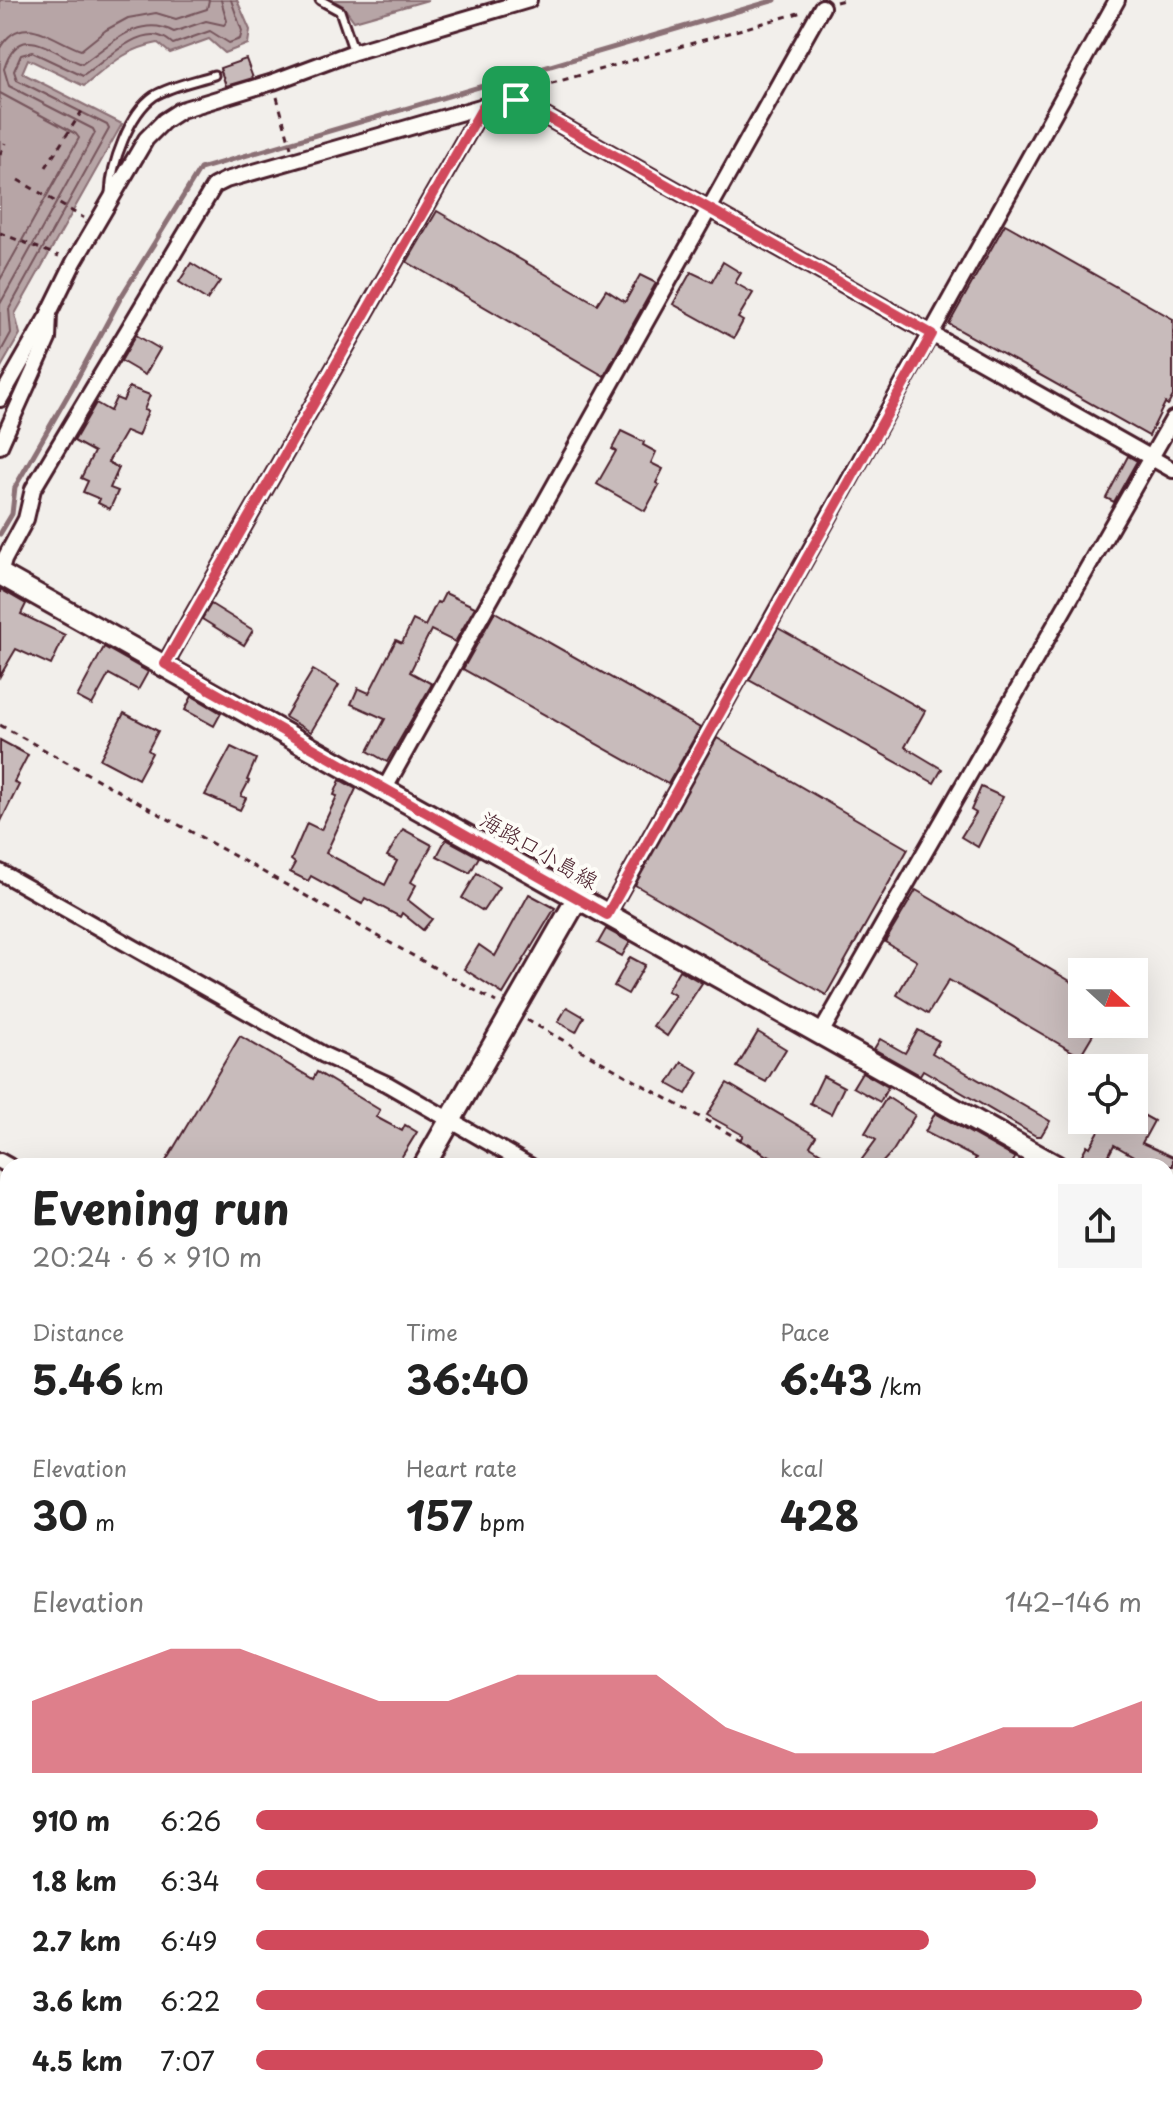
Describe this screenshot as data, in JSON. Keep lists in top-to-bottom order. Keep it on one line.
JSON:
{"streets":{"main road":["海路口小島線"]},"north":"right","page":{"heading":["Evening run","20:24 · 6 × 910 m"],"stats":[["Distance","5.46 km"],["Time","36:40"],["Pace","6:43 /km"],["Elevation","30 m"],["Heart rate","157 bpm"],["kcal","428"]],"chart":["Elevation","142–146 m"],"list":[{"name":"910 m","note":"6:26"},{"name":"1.8 km","note":"6:34"},{"name":"2.7 km","note":"6:49"},{"name":"3.6 km","note":"6:22"},{"name":"4.5 km","note":"7:07"}]}}
